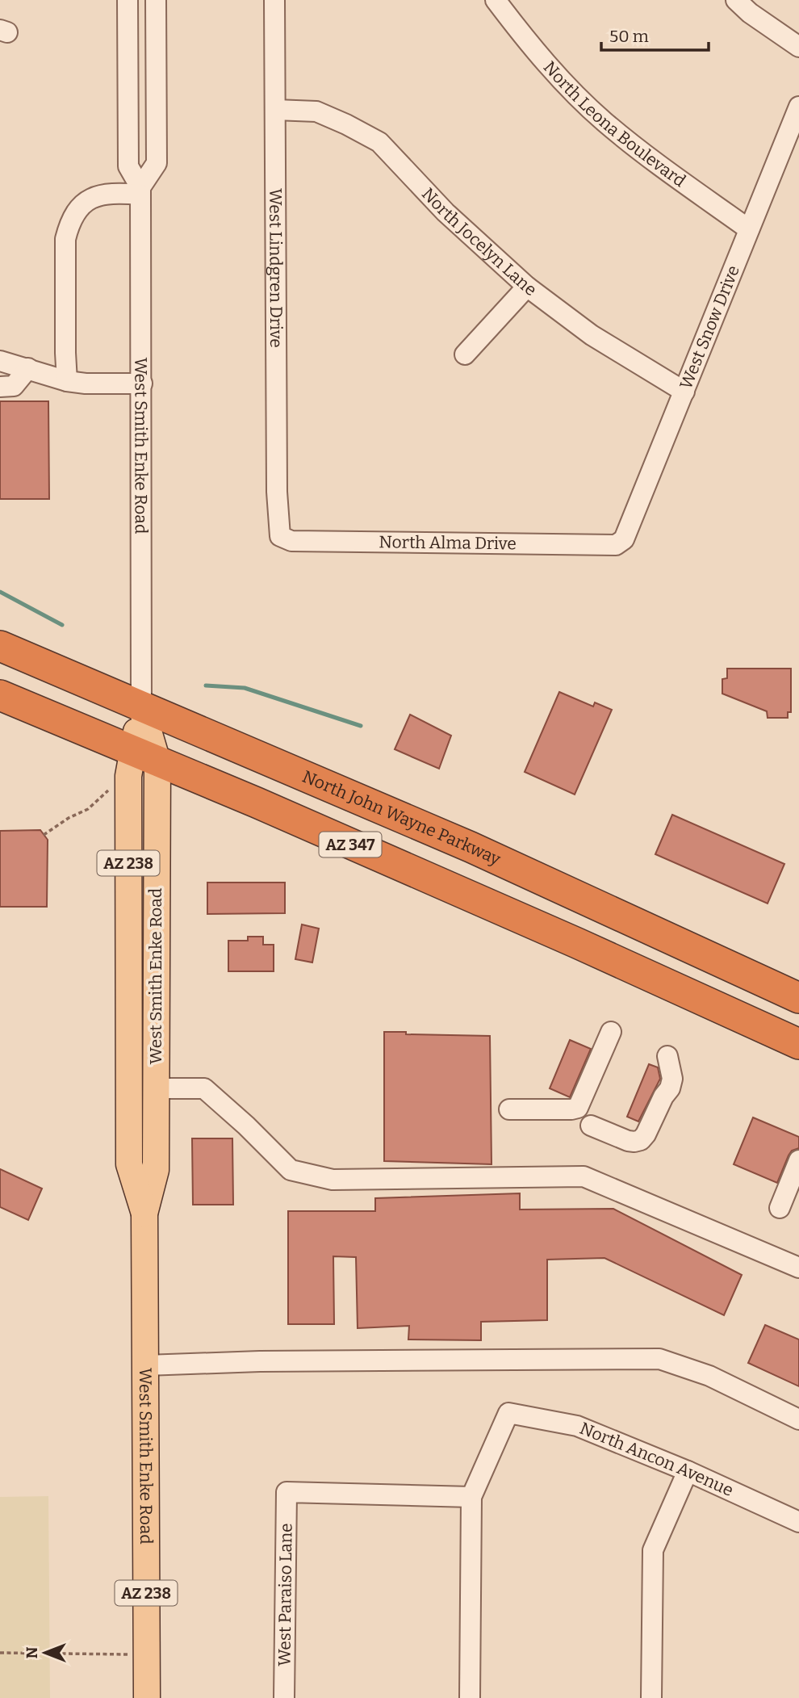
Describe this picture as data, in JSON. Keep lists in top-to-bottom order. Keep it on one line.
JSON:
{"streets":{"highway":["North John Wayne Parkway","AZ 347"],"main road":["West Smith Enke Road","AZ 238"],"street":["North Leona Boulevard","North Jocelyn Lane","West Lindgren Drive","West Snow Drive","North Alma Drive","North Ancon Avenue","West Paraiso Lane"]},"crossings":[["North Leona Boulevard","West Snow Drive"],["North Jocelyn Lane","West Lindgren Drive"],["North Jocelyn Lane","West Snow Drive"],["West Lindgren Drive","North Alma Drive"],["West Snow Drive","North Alma Drive"],["West Smith Enke Road","North John Wayne Parkway"],["West Smith Enke Road","AZ 347"],["North Ancon Avenue","West Paraiso Lane"]],"scale_bar":"50 m","north":"left"}
